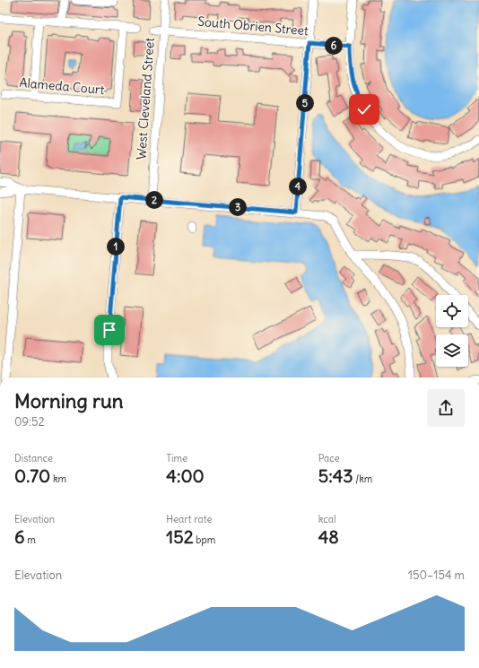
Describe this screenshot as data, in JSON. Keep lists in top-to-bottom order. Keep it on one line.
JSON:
{"streets":{"street":["South Obrien Street","Alameda Court","West Cleveland Street"]},"crossings":[["South Obrien Street","West Cleveland Street"]],"page":{"pins":["6","5","4","2","3","1"],"heading":["Morning run","09:52"],"stats":[["Distance","0.70 km"],["Time","4:00"],["Pace","5:43 /km"],["Elevation","6 m"],["Heart rate","152 bpm"],["kcal","48"]],"chart":["Elevation","150–154 m"]}}
